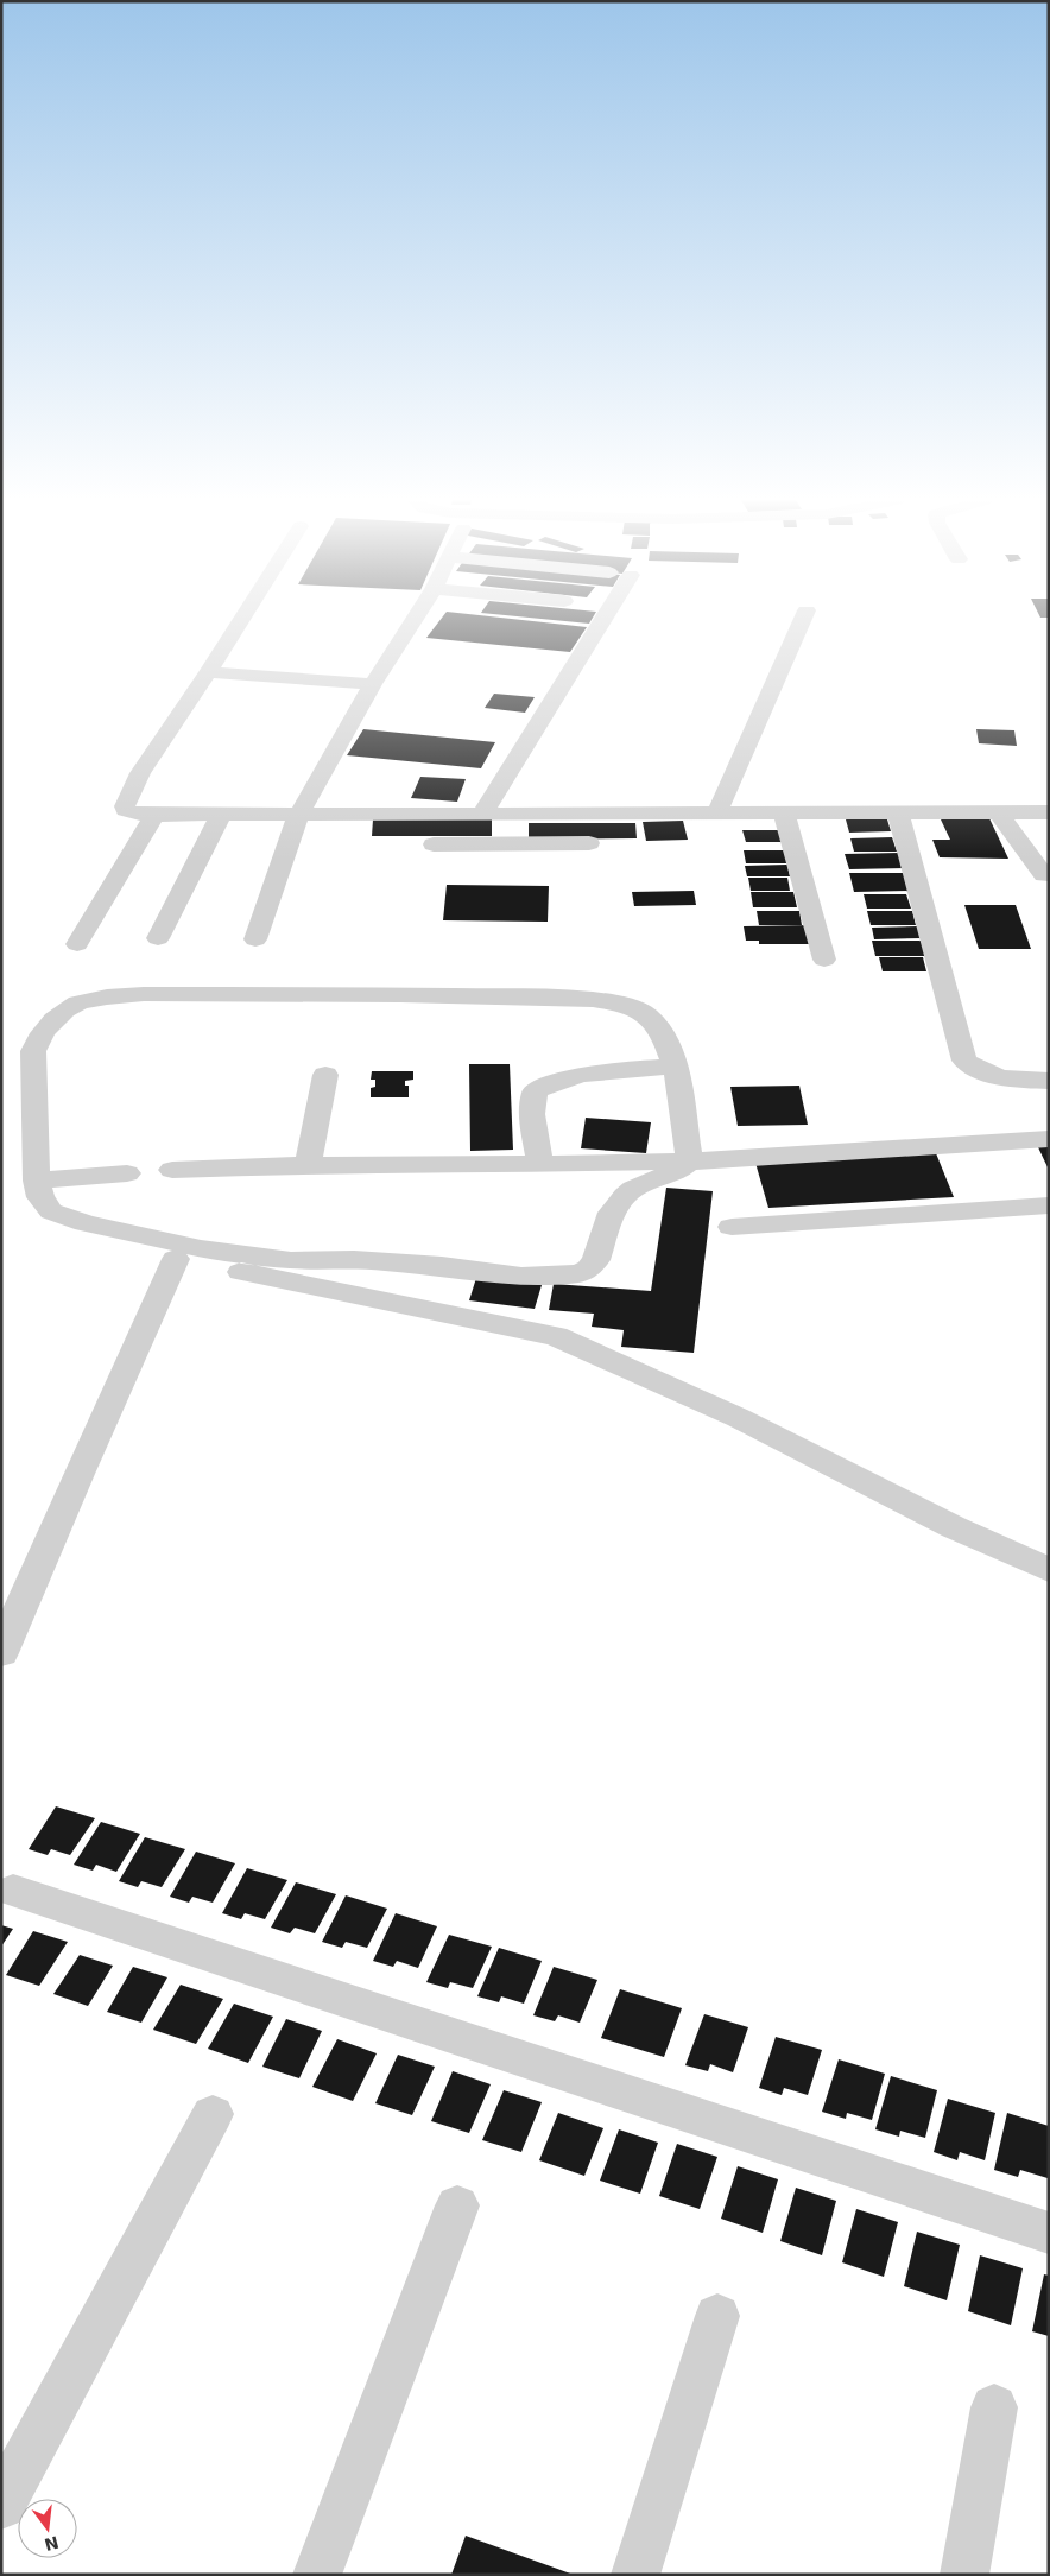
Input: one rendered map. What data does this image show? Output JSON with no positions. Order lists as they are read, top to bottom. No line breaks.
{"north":"bottom"}
